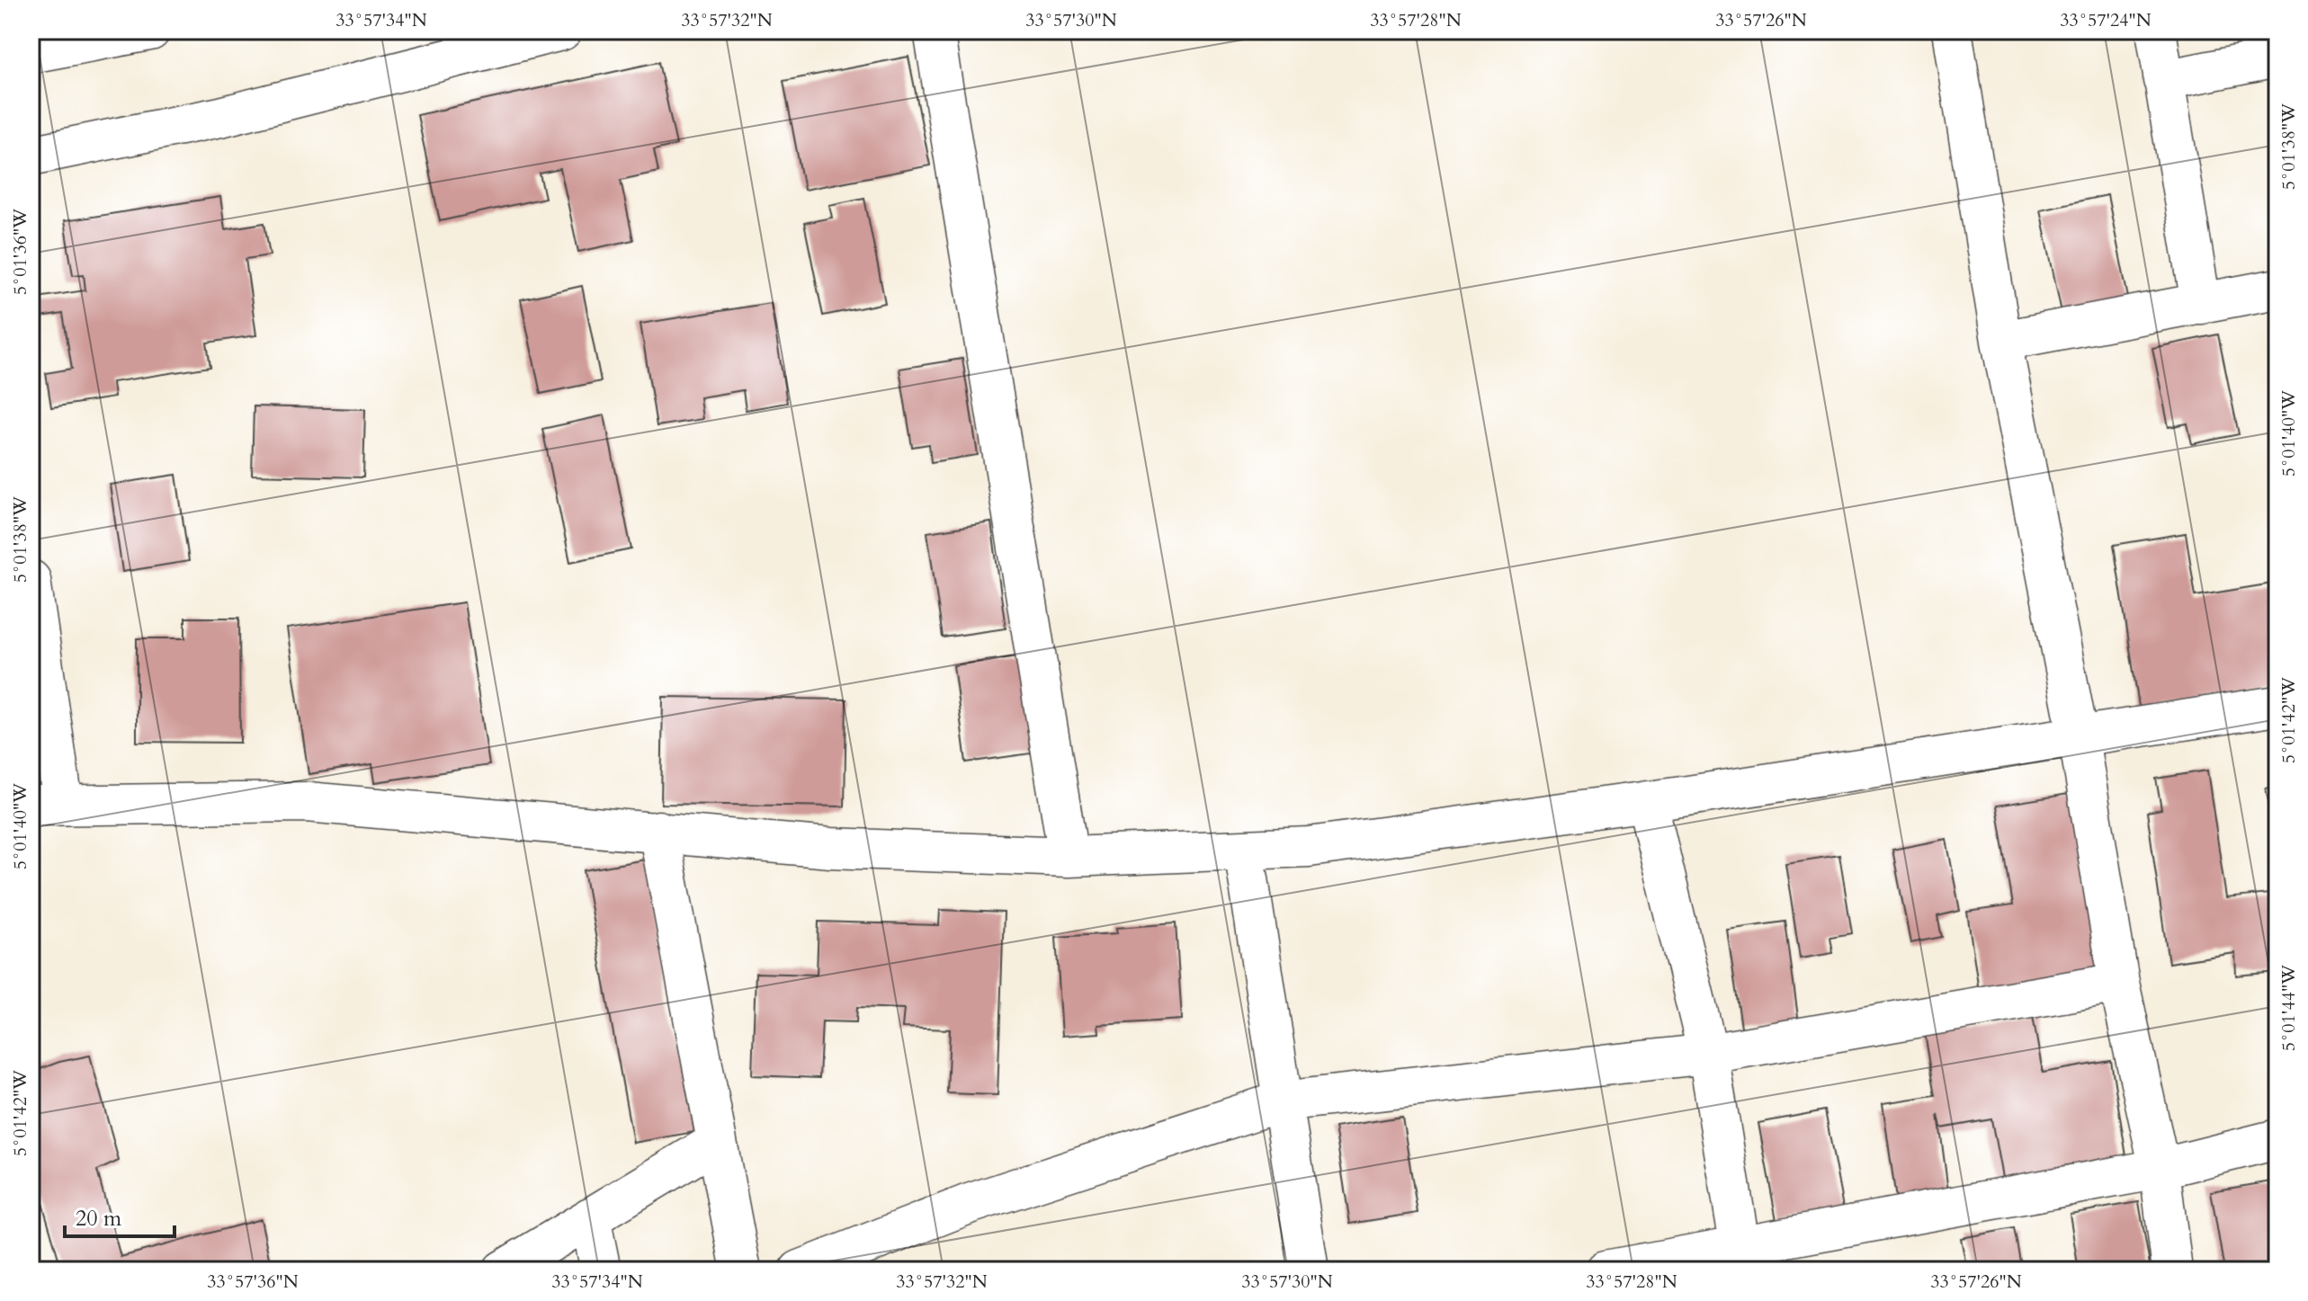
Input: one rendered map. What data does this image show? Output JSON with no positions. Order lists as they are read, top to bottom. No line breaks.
{"scale_bar":"20 m","coordinates":["33°57'34\"N","33°57'32\"N","33°57'30\"N","33°57'28\"N","33°57'26\"N","33°57'24\"N","5°01'38\"W","5°01'36\"W","5°01'40\"W","5°01'42\"W","5°01'44\"W","33°57'36\"N"]}
